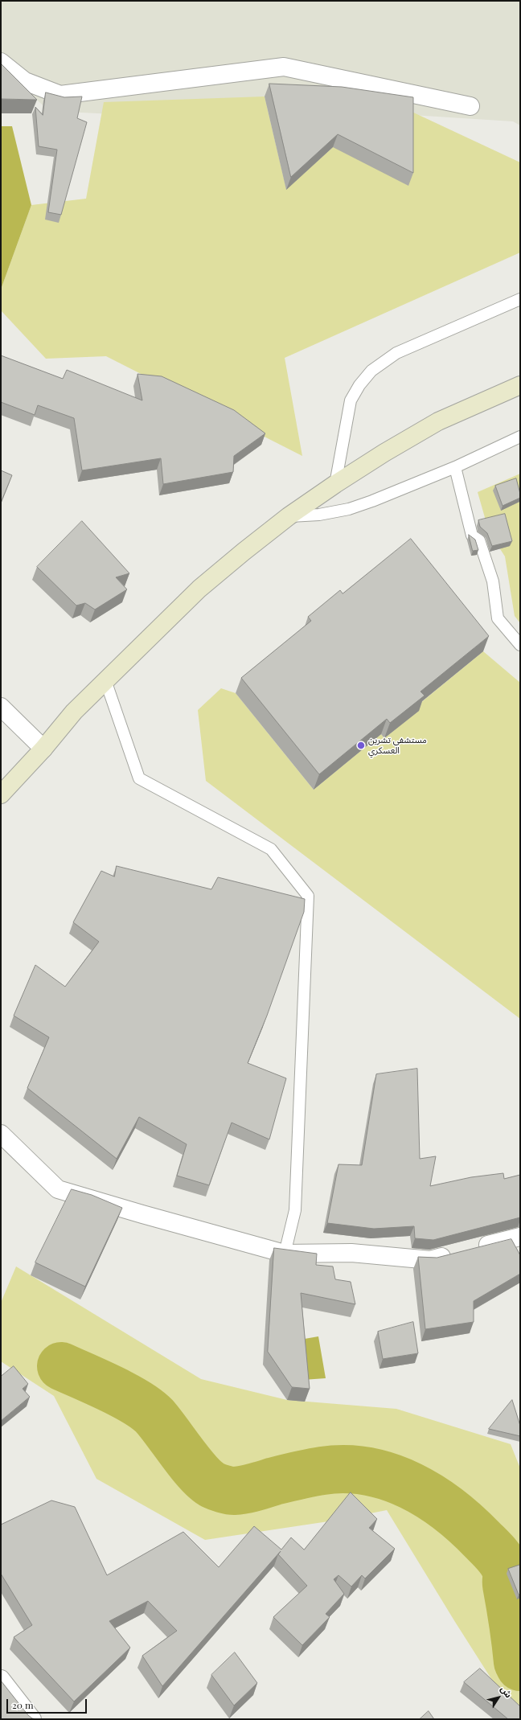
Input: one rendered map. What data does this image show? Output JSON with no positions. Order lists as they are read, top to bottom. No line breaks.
{"places":["مستشفى تشرين العسكري"],"scale_bar":"20 m","north":"top right"}
